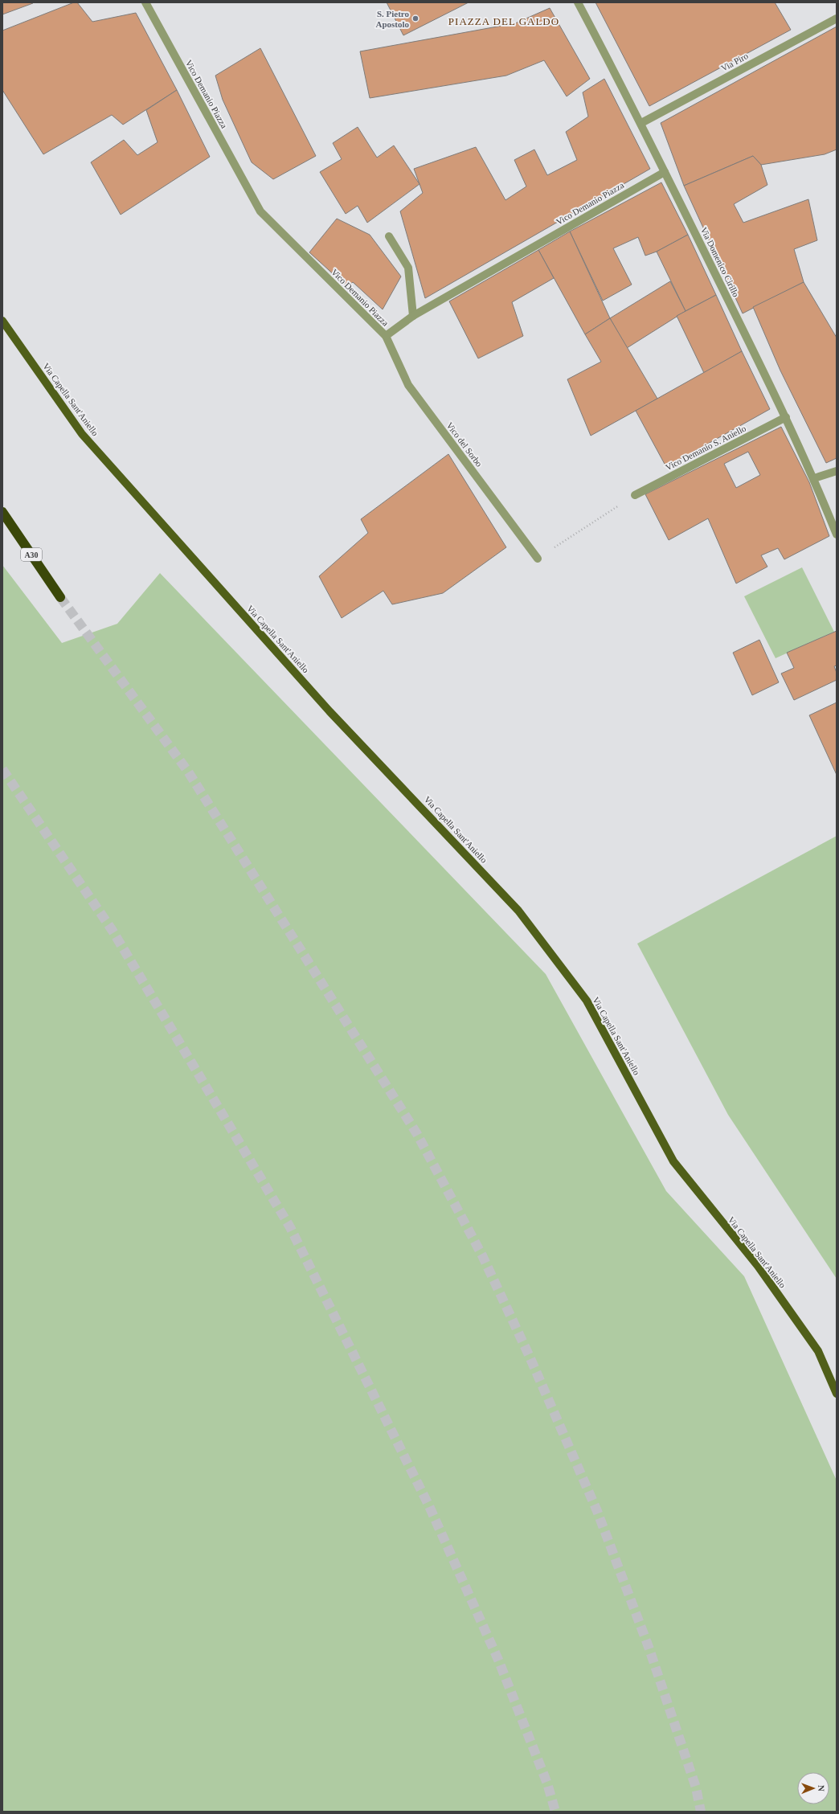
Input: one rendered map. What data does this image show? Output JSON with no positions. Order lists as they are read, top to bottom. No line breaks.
{"streets":{"highway":["A30"],"main road":["Via Capella Sant'Aniello"],"street":["Via Piro","Vico Demanio Piazza","Via Domenico Cirillo","Vico del Sorbo","Vico Demanio S. Aniello"]},"crossings":[["Via Piro","Via Domenico Cirillo"],["Vico Demanio Piazza","Via Domenico Cirillo"],["Vico Demanio Piazza","Vico del Sorbo"],["Via Domenico Cirillo","Vico Demanio S. Aniello"]],"districts":["PIAZZA DEL GALDO"],"places":["S. Pietro Apostolo"],"north":"right"}
